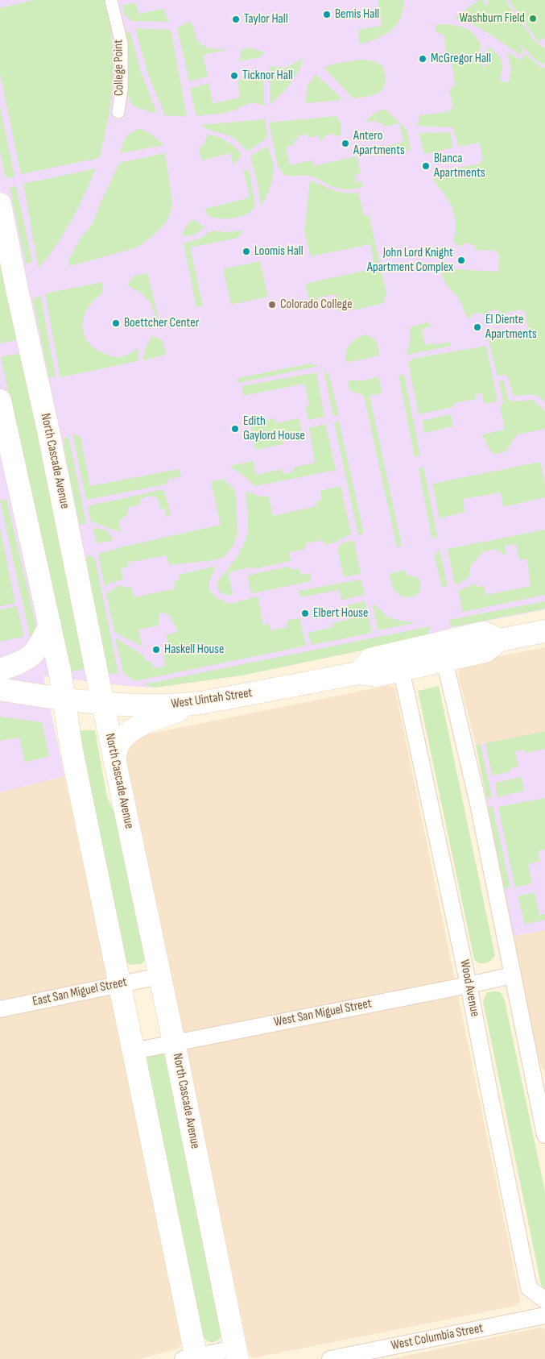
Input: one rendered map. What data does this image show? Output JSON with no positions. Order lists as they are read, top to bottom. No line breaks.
{"streets":{"main road":["North Cascade Avenue","West Uintah Street"],"street":["College Point","Wood Avenue","East San Miguel Street","West San Miguel Street","West Columbia Street"]},"crossings":[["North Cascade Avenue","West Uintah Street"],["North Cascade Avenue","East San Miguel Street"],["North Cascade Avenue","West San Miguel Street"],["West Uintah Street","Wood Avenue"],["Wood Avenue","West San Miguel Street"]],"places":["Bemis Hall","Washburn Field","Taylor Hall","McGregor Hall","Ticknor Hall","Antero Apartments","Blanca Apartments","Loomis Hall","John Lord Knight Apartment Complex","Colorado College","Boettcher Center","El Diente Apartments","Edith Gaylord House","Elbert House","Haskell House"]}
